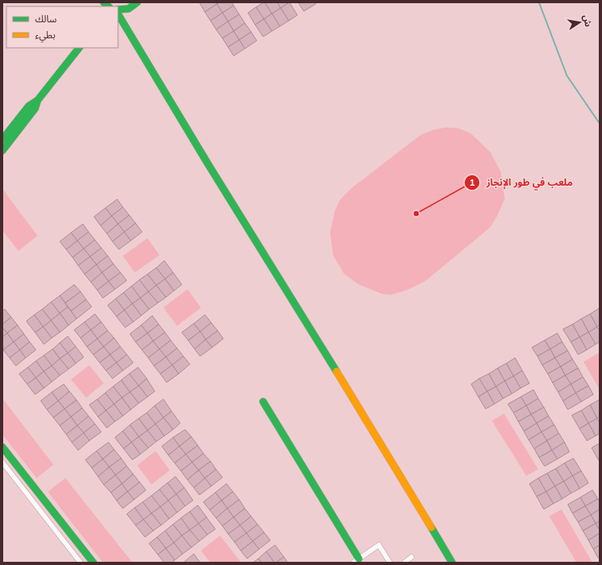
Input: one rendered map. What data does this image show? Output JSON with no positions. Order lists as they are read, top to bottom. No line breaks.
{"places":["ملعب في طور الإنجاز"],"legend":["سالك","بطيء"],"north":"right"}
